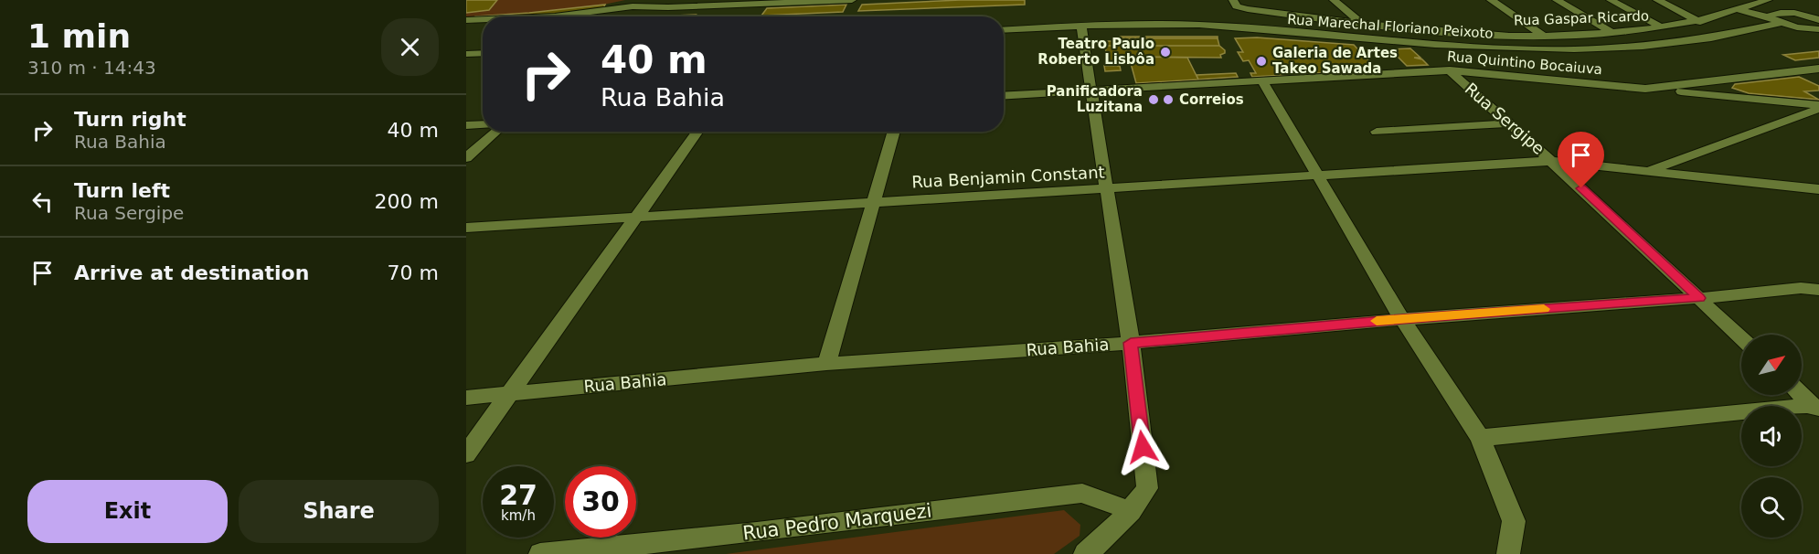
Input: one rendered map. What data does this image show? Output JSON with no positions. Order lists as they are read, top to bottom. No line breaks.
{"streets":{"street":["Rua Gaspar Ricardo","Rua Marechal Floriano Peixoto","Rua Quintino Bocaiuva","Rua Sergipe","Rua Benjamin Constant","Rua Bahia","Rua Pedro Marquezi"]},"crossings":[["Rua Quintino Bocaiuva","Rua Sergipe"],["Rua Sergipe","Rua Benjamin Constant"],["Rua Sergipe","Rua Bahia"]],"places":["Teatro Paulo Roberto Lisbôa","Galeria de Artes Takeo Sawada","Panificadora Luzitana","Correios"],"north":"top right","page":{"heading":["1 min","310 m · 14:43"],"turn":["40 m","Rua Bahia"],"list":[{"name":"Turn right","note":"Rua Bahia","value":"40 m"},{"name":"Turn left","note":"Rua Sergipe","value":"200 m"},{"name":"Arrive at destination","value":"70 m"}],"speed":"27 km/h","limit":"30","buttons":["Exit","Share"]}}
